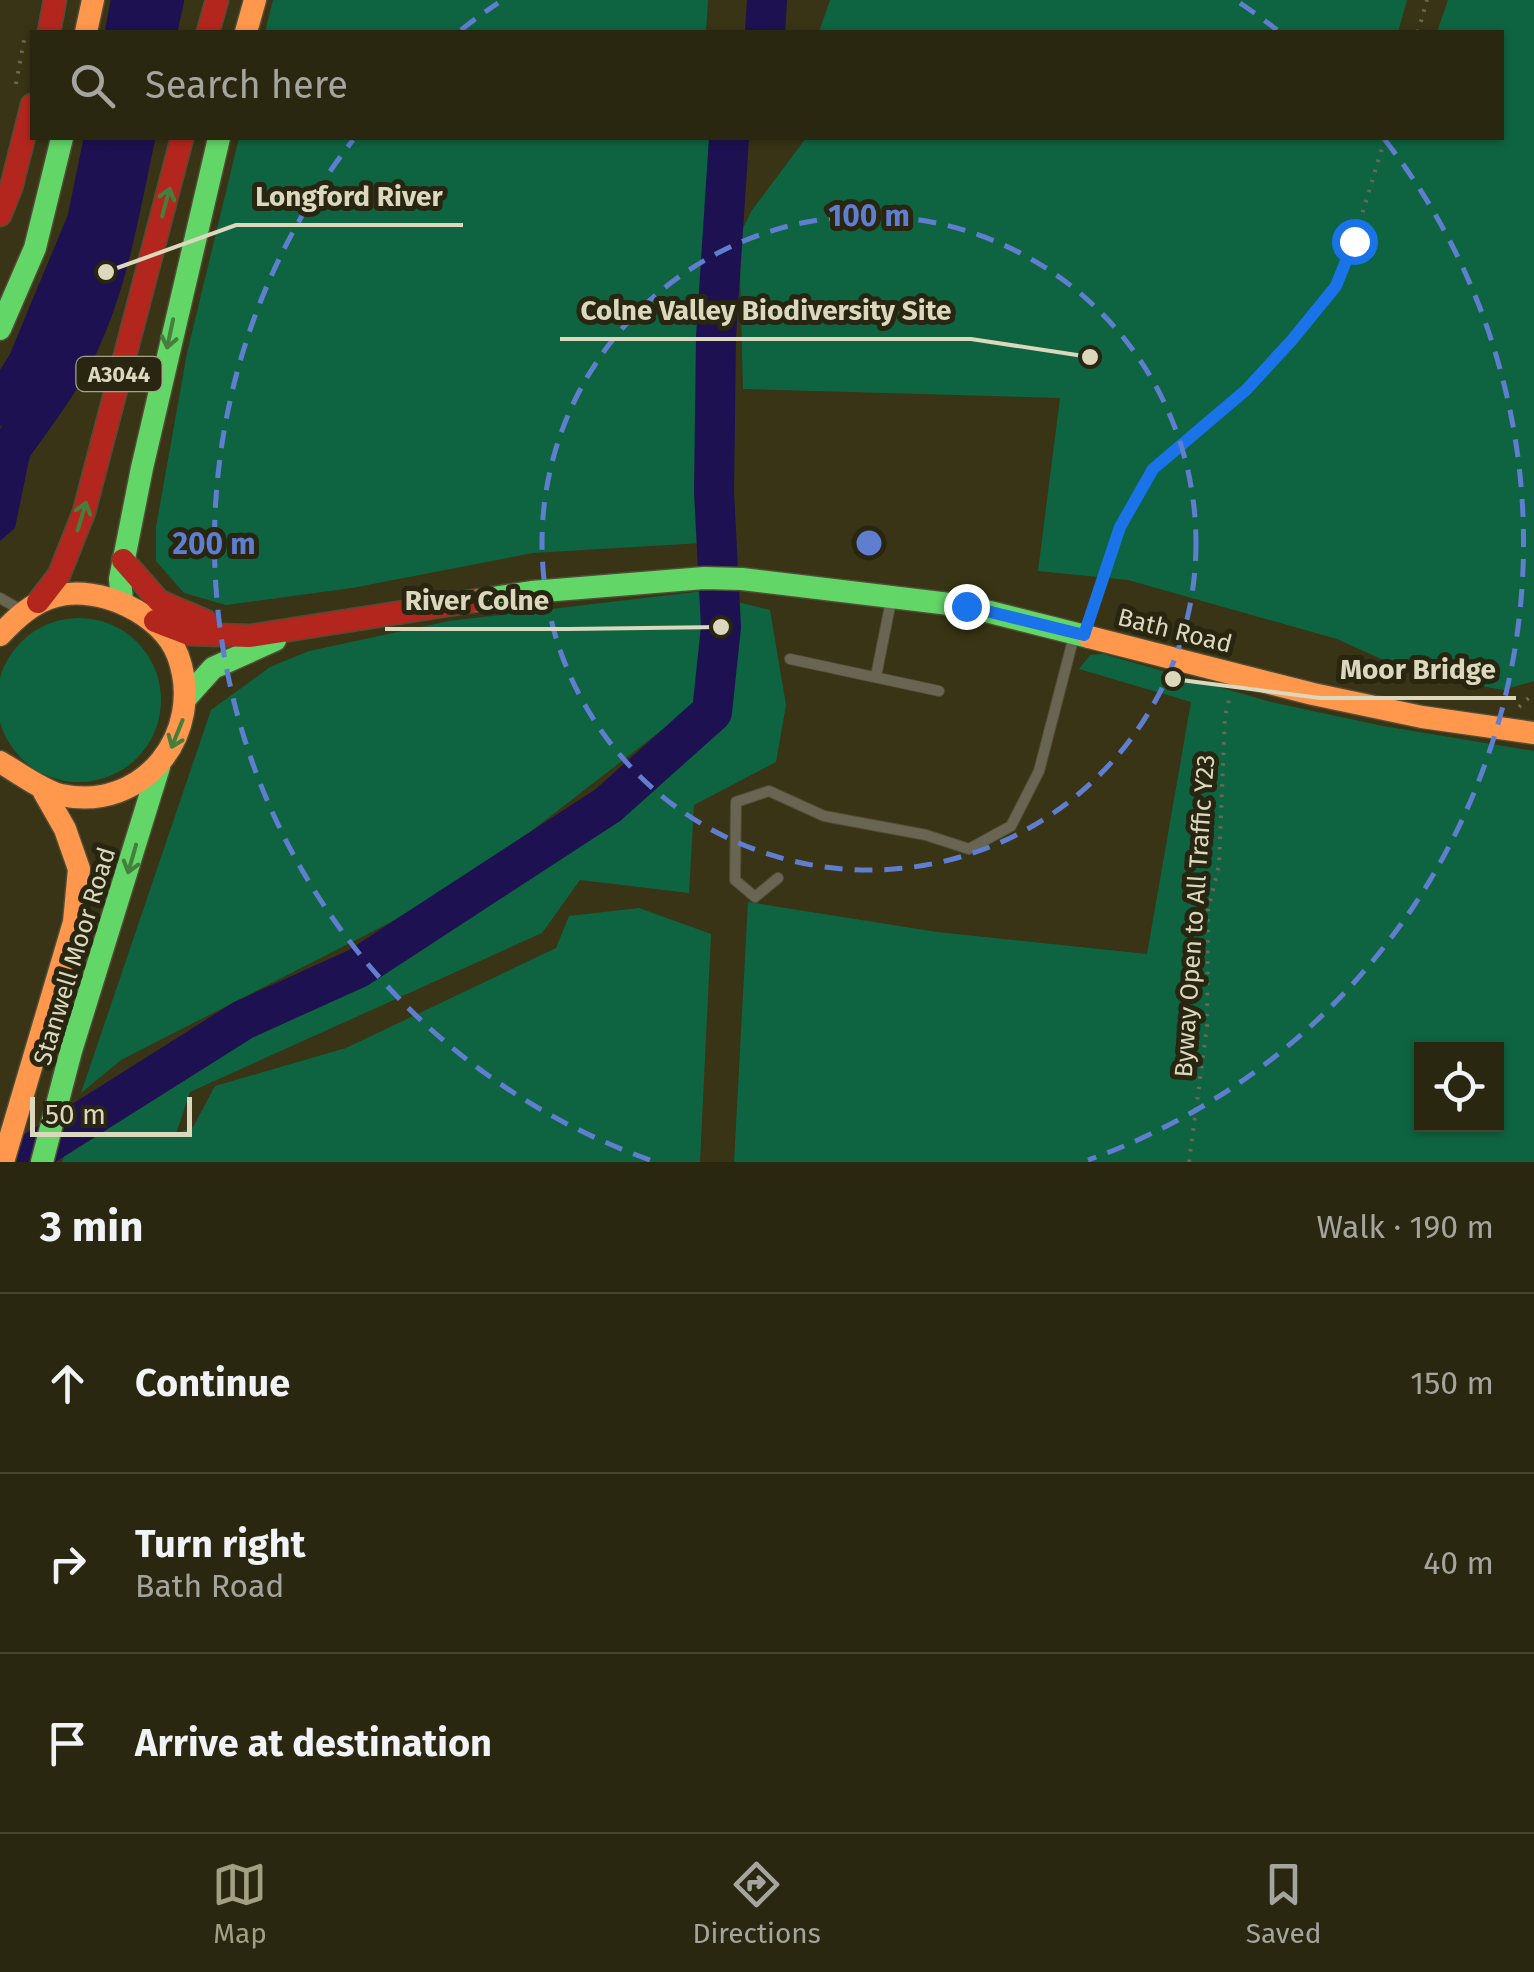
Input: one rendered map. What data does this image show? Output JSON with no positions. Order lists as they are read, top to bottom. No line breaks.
{"streets":{"main road":["A3044","Bath Road","Stanwell Moor Road"],"path":["Byway Open to All Traffic Y23"]},"crossings":[["Bath Road","Byway Open to All Traffic Y23"]],"places":["Longford River","Colne Valley Biodiversity Site","River Colne","Moor Bridge"],"scale_bar":"50 m","page":{"search":"Search here","scale":"50 m","heading":["3 min","Walk · 190 m"],"list":[["Continue","150 m"],["Turn right","Bath Road","40 m"],"Arrive at destination"],"nav":["Map","Directions","Saved"]},"rings":["100 m","200 m"]}
